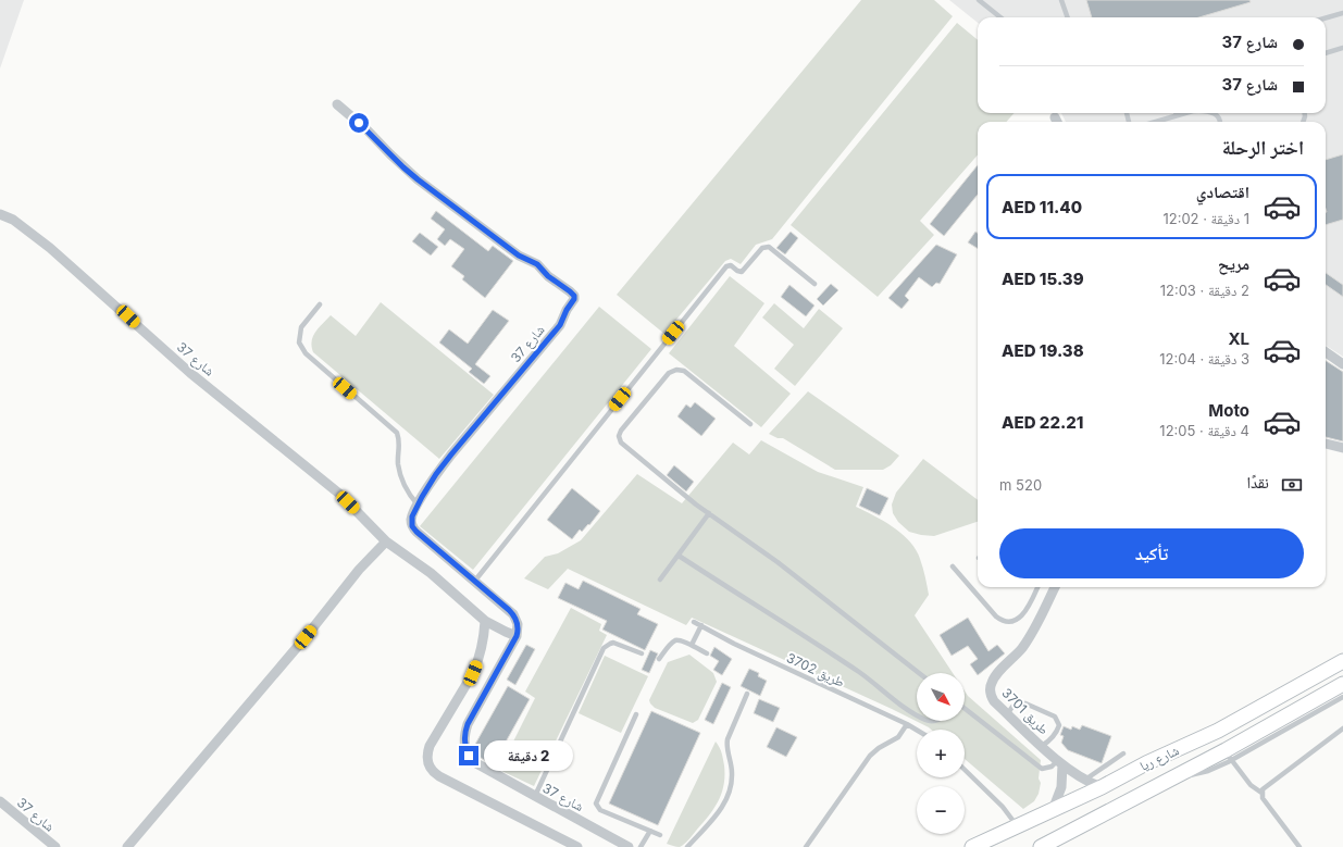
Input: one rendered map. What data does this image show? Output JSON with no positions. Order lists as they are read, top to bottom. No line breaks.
{"streets":{"main road":["شارع ريا"],"street":["شارع 37","طريق 3701"],"lane":["طريق 3702"]},"crossings":[["طريق 3701","شارع ريا"]],"north":"bottom right","page":{"banner":["شارع 37","شارع 37"],"heading":"اختر الرحلة","list":[{"name":"اقتصادي","note":"1 دقيقة · 12:02","value":"AED 11.40"},{"name":"مريح","note":"2 دقيقة · 12:03","value":"AED 15.39"},{"name":"XL","note":"3 دقيقة · 12:04","value":"AED 19.38"},{"name":"Moto","note":"4 دقيقة · 12:05","value":"AED 22.21"}],"pay":["نقدًا","520 m"],"buttons":"تأكيد","map_buttons":["+","−"],"bubble":"2 دقيقة"}}
